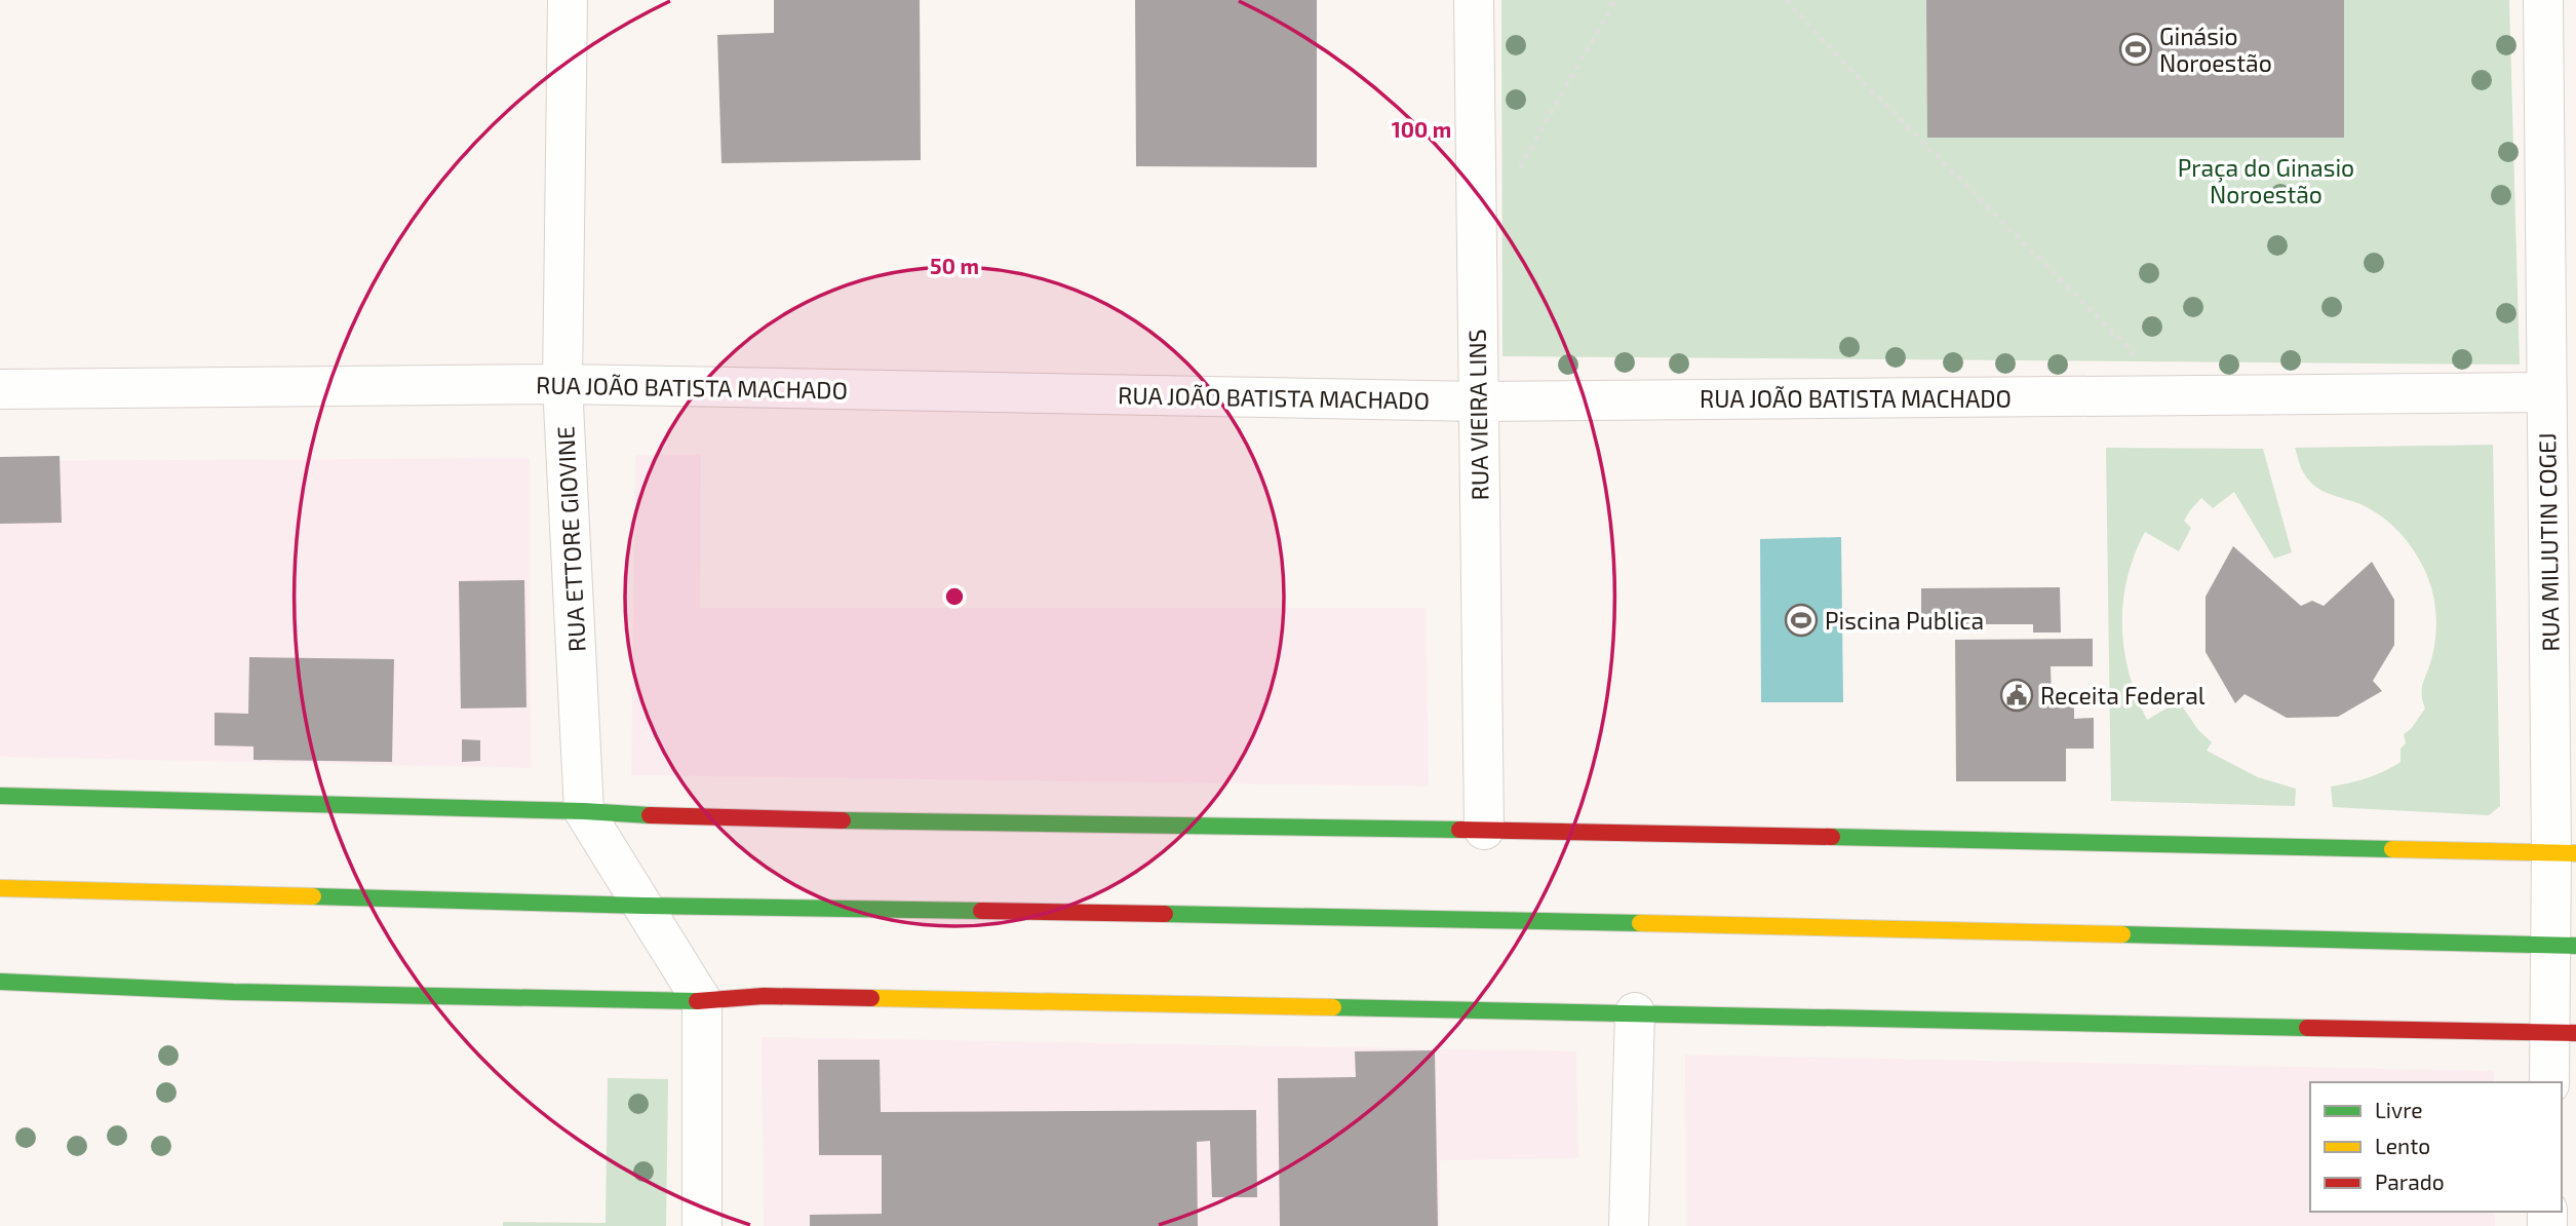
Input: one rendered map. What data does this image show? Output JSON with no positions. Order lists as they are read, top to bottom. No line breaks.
{"streets":{"street":["RUA JOÃO BATISTA MACHADO","RUA VIEIRA LINS","RUA ETTORE GIOVINE","RUA MILJUTIN COGEJ"]},"crossings":[["RUA JOÃO BATISTA MACHADO","RUA VIEIRA LINS"],["RUA JOÃO BATISTA MACHADO","RUA ETTORE GIOVINE"],["RUA JOÃO BATISTA MACHADO","RUA MILJUTIN COGEJ"]],"parks":["Praça do Ginasio Noroestão"],"places":{"sports":["Ginásio Noroestão","Piscina Publica"],"public building":["Receita Federal"]},"legend":["Livre","Lento","Parado"],"rings":["100 m","50 m"]}
